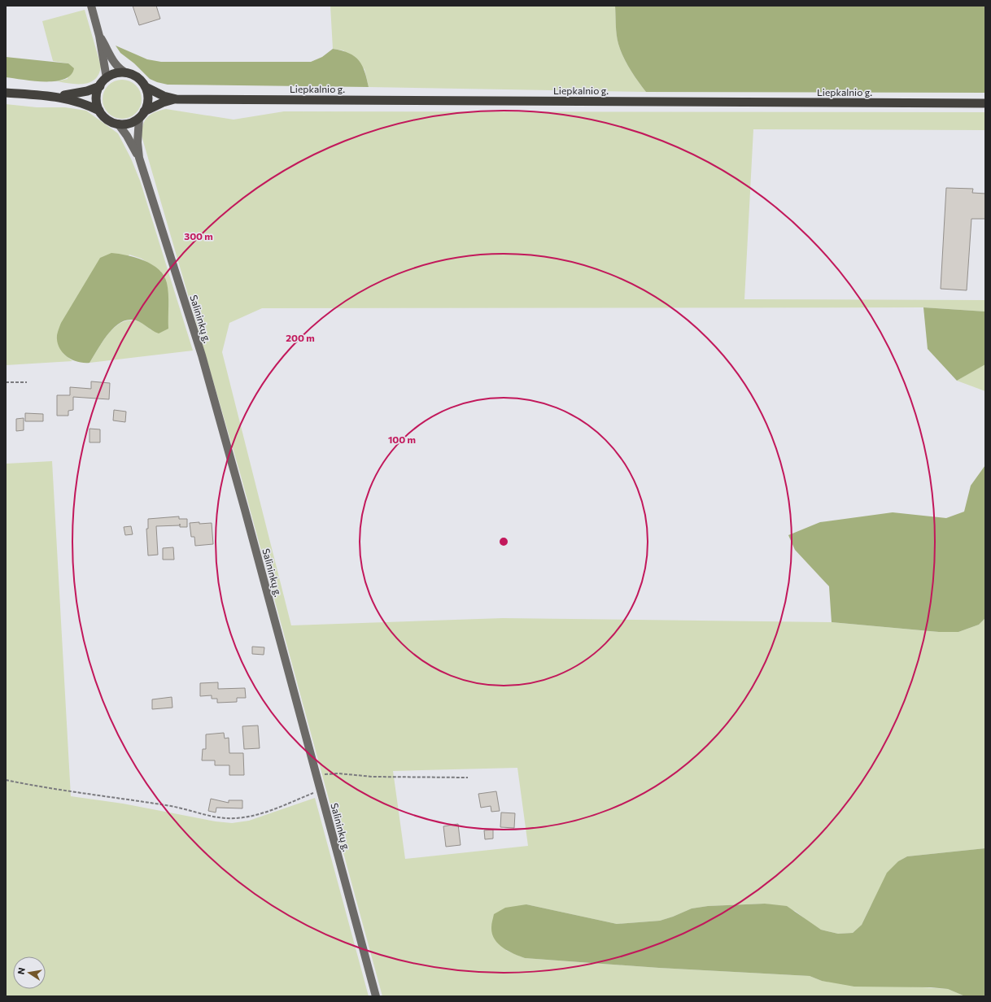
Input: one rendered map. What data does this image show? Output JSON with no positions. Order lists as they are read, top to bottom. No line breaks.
{"streets":{"highway":["Liepkalnio g."],"main road":["Salininkų g."]},"north":"left","rings":["300 m","200 m","100 m"]}
